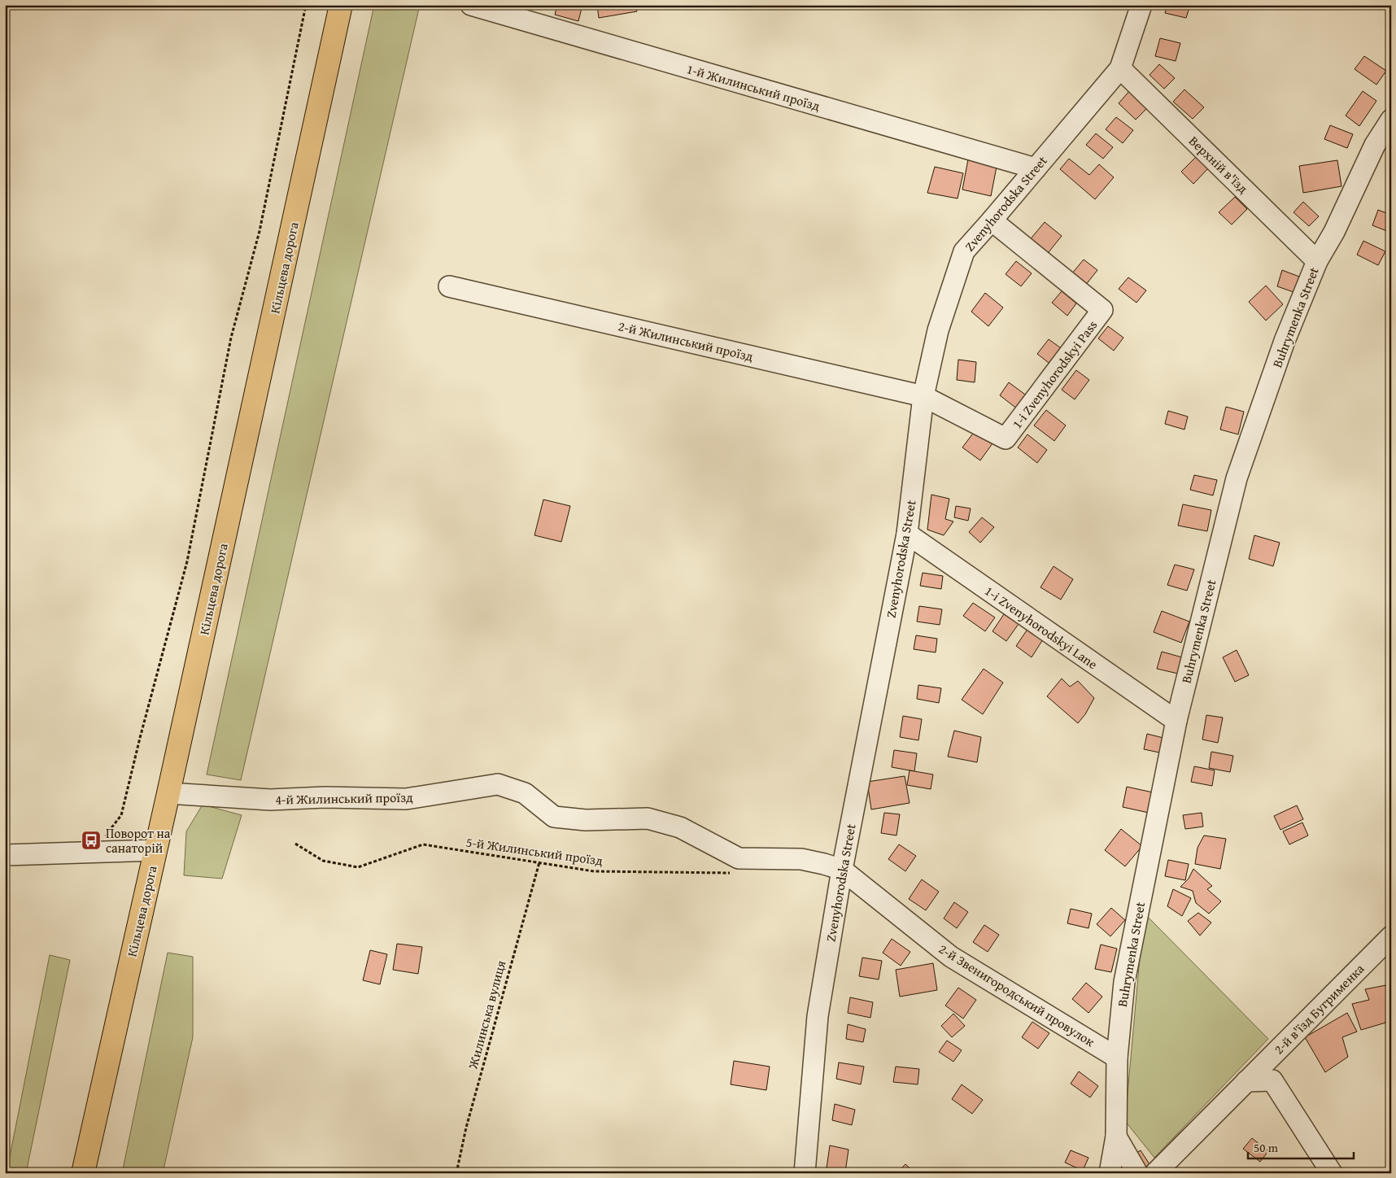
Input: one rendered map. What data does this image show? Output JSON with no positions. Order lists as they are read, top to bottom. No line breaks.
{"streets":{"highway":["Кільцева дорога"],"street":["1-й Жилинський проїзд","Верхній в'їзд","Zvenyhorodska Street","Buhrymenka Street","2-й Жилинський проїзд","1-i Zvenyhorodskyi Pass","1-i Zvenyhorodskyi Lane","4-й Жилинський проїзд","2-й Звенигородський провулок","2-й в'їзд Бугрименка"],"path":["5-й Жилинський проїзд","Жилинська вулиця"]},"crossings":[["1-й Жилинський проїзд","Zvenyhorodska Street"],["Верхній в'їзд","Zvenyhorodska Street"],["Верхній в'їзд","Buhrymenka Street"],["Zvenyhorodska Street","2-й Жилинський проїзд"],["Zvenyhorodska Street","1-i Zvenyhorodskyi Pass"],["Zvenyhorodska Street","1-i Zvenyhorodskyi Lane"],["Zvenyhorodska Street","4-й Жилинський проїзд"],["Zvenyhorodska Street","2-й Звенигородський провулок"],["Кільцева дорога","4-й Жилинський проїзд"],["Buhrymenka Street","1-i Zvenyhorodskyi Lane"],["Buhrymenka Street","2-й Звенигородський провулок"],["2-й Жилинський проїзд","1-i Zvenyhorodskyi Pass"],["4-й Жилинський проїзд","2-й Звенигородський провулок"],["5-й Жилинський проїзд","Жилинська вулиця"]],"places":{"bus stop":["Поворот на санаторій"]},"scale_bar":"50 m"}
